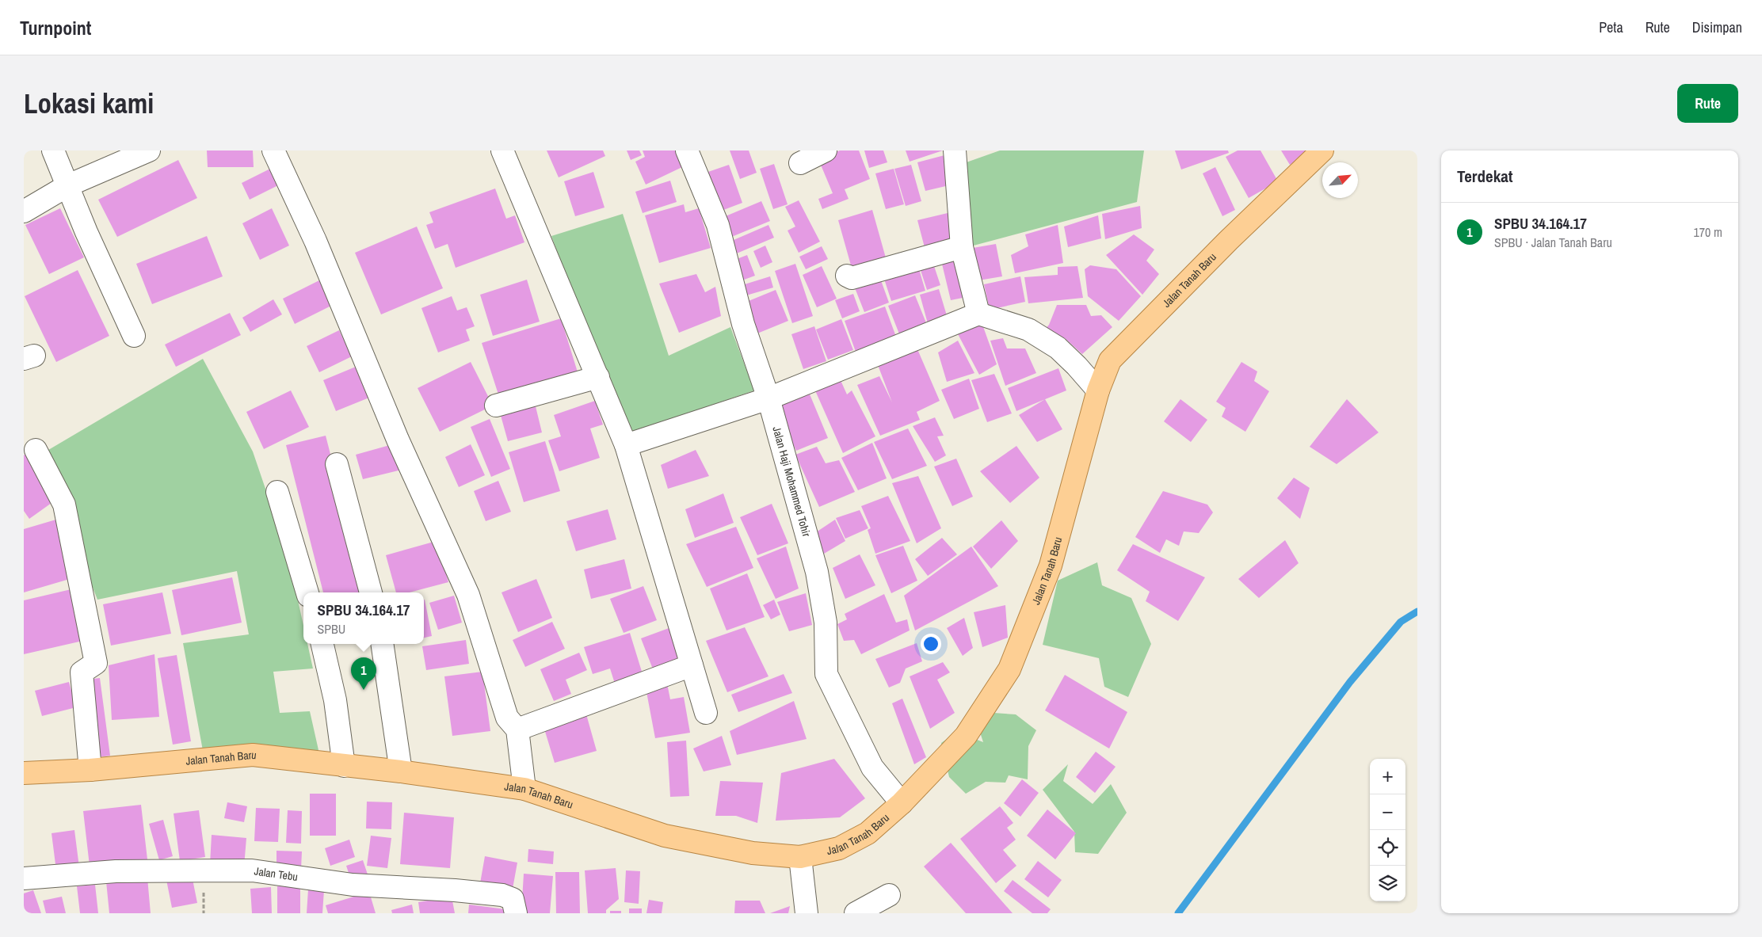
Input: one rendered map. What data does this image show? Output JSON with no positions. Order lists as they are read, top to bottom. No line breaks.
{"streets":{"main road":["Jalan Tanah Baru"],"street":["Jalan Haji Mohammed Tohir","Jalan Tebu"]},"crossings":[["Jalan Tanah Baru","Jalan Haji Mohammed Tohir"]],"north":"top right","page":{"header":"Turnpoint","nav":["Peta","Rute","Disimpan"],"buttons":"Rute","title":"Lokasi kami","heading":"Terdekat","list":[{"mark":"1","name":"SPBU 34.164.17","note":"SPBU · Jalan Tanah Baru","value":"170 m"}],"popup":["SPBU 34.164.17","SPBU"],"pins":"1","map_buttons":["+","−"]}}
